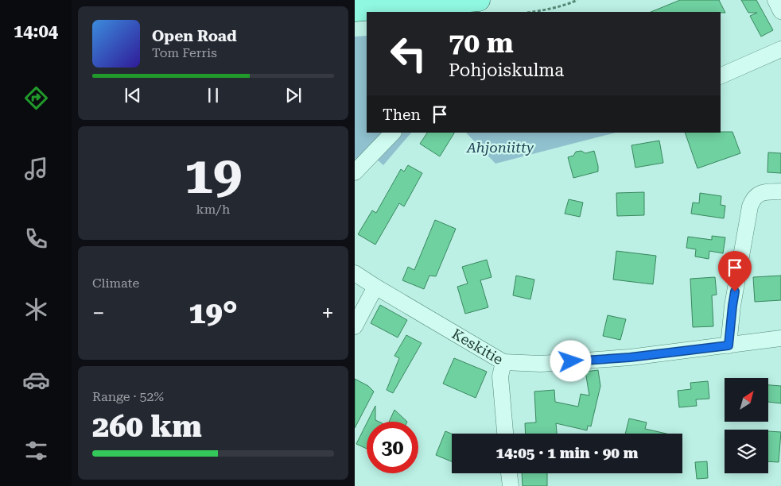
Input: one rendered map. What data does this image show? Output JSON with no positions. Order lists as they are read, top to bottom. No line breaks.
{"streets":{"street":["Keskitie"]},"parks":["Ahjoniitty"],"north":"top right","page":{"tabs":"14:04","turn":["70 m","Pohjoiskulma"],"song":["Open Road","Tom Ferris"],"then":"Then","tile":[["19","km/h"],"Climate",["Range · 52%","260 km"]],"heat":["−","19°","+"],"limit":"30","trip":"14:05 · 1 min · 90 m"}}
